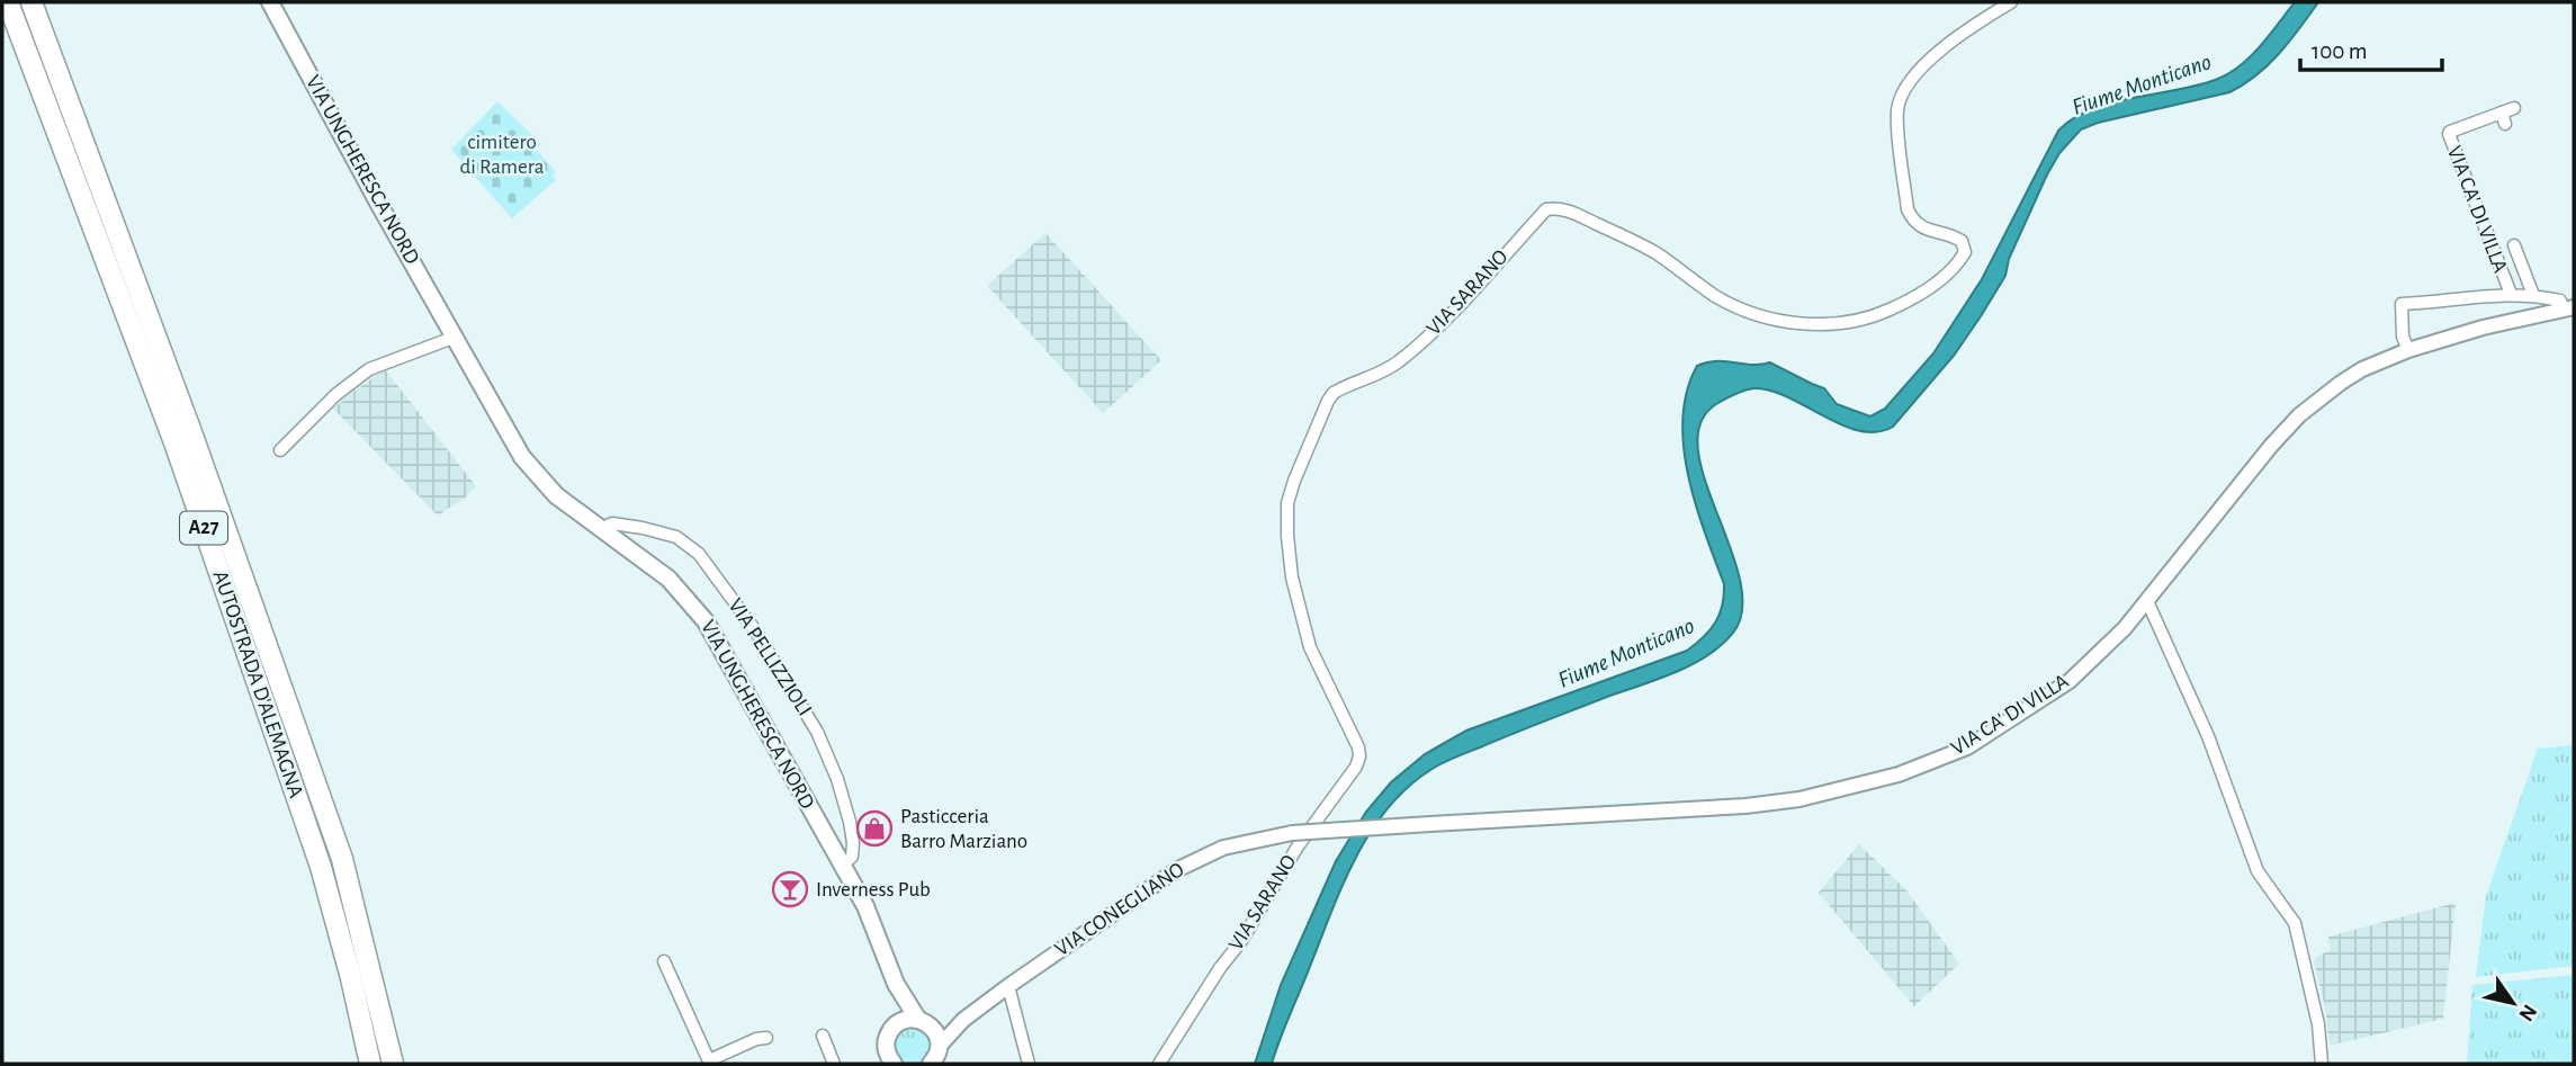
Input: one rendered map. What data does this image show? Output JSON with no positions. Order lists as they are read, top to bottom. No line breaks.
{"streets":{"highway":["A27","AUTOSTRADA D'ALEMAGNA"],"main road":["VIA UNGHERESCA NORD","VIA CONEGLIANO"],"street":["VIA CA' DI VILLA","VIA SARANO","VIA PELLIZZIOLI"]},"crossings":[["VIA UNGHERESCA NORD","VIA PELLIZZIOLI"],["VIA UNGHERESCA NORD","VIA CONEGLIANO"],["VIA CA' DI VILLA","VIA CONEGLIANO"]],"water":["Fiume Monticano"],"parks":["cimitero di Ramera"],"places":{"shop":["Pasticceria Barro Marziano"],"bar":["Inverness Pub"]},"scale_bar":"100 m","north":"bottom right"}
